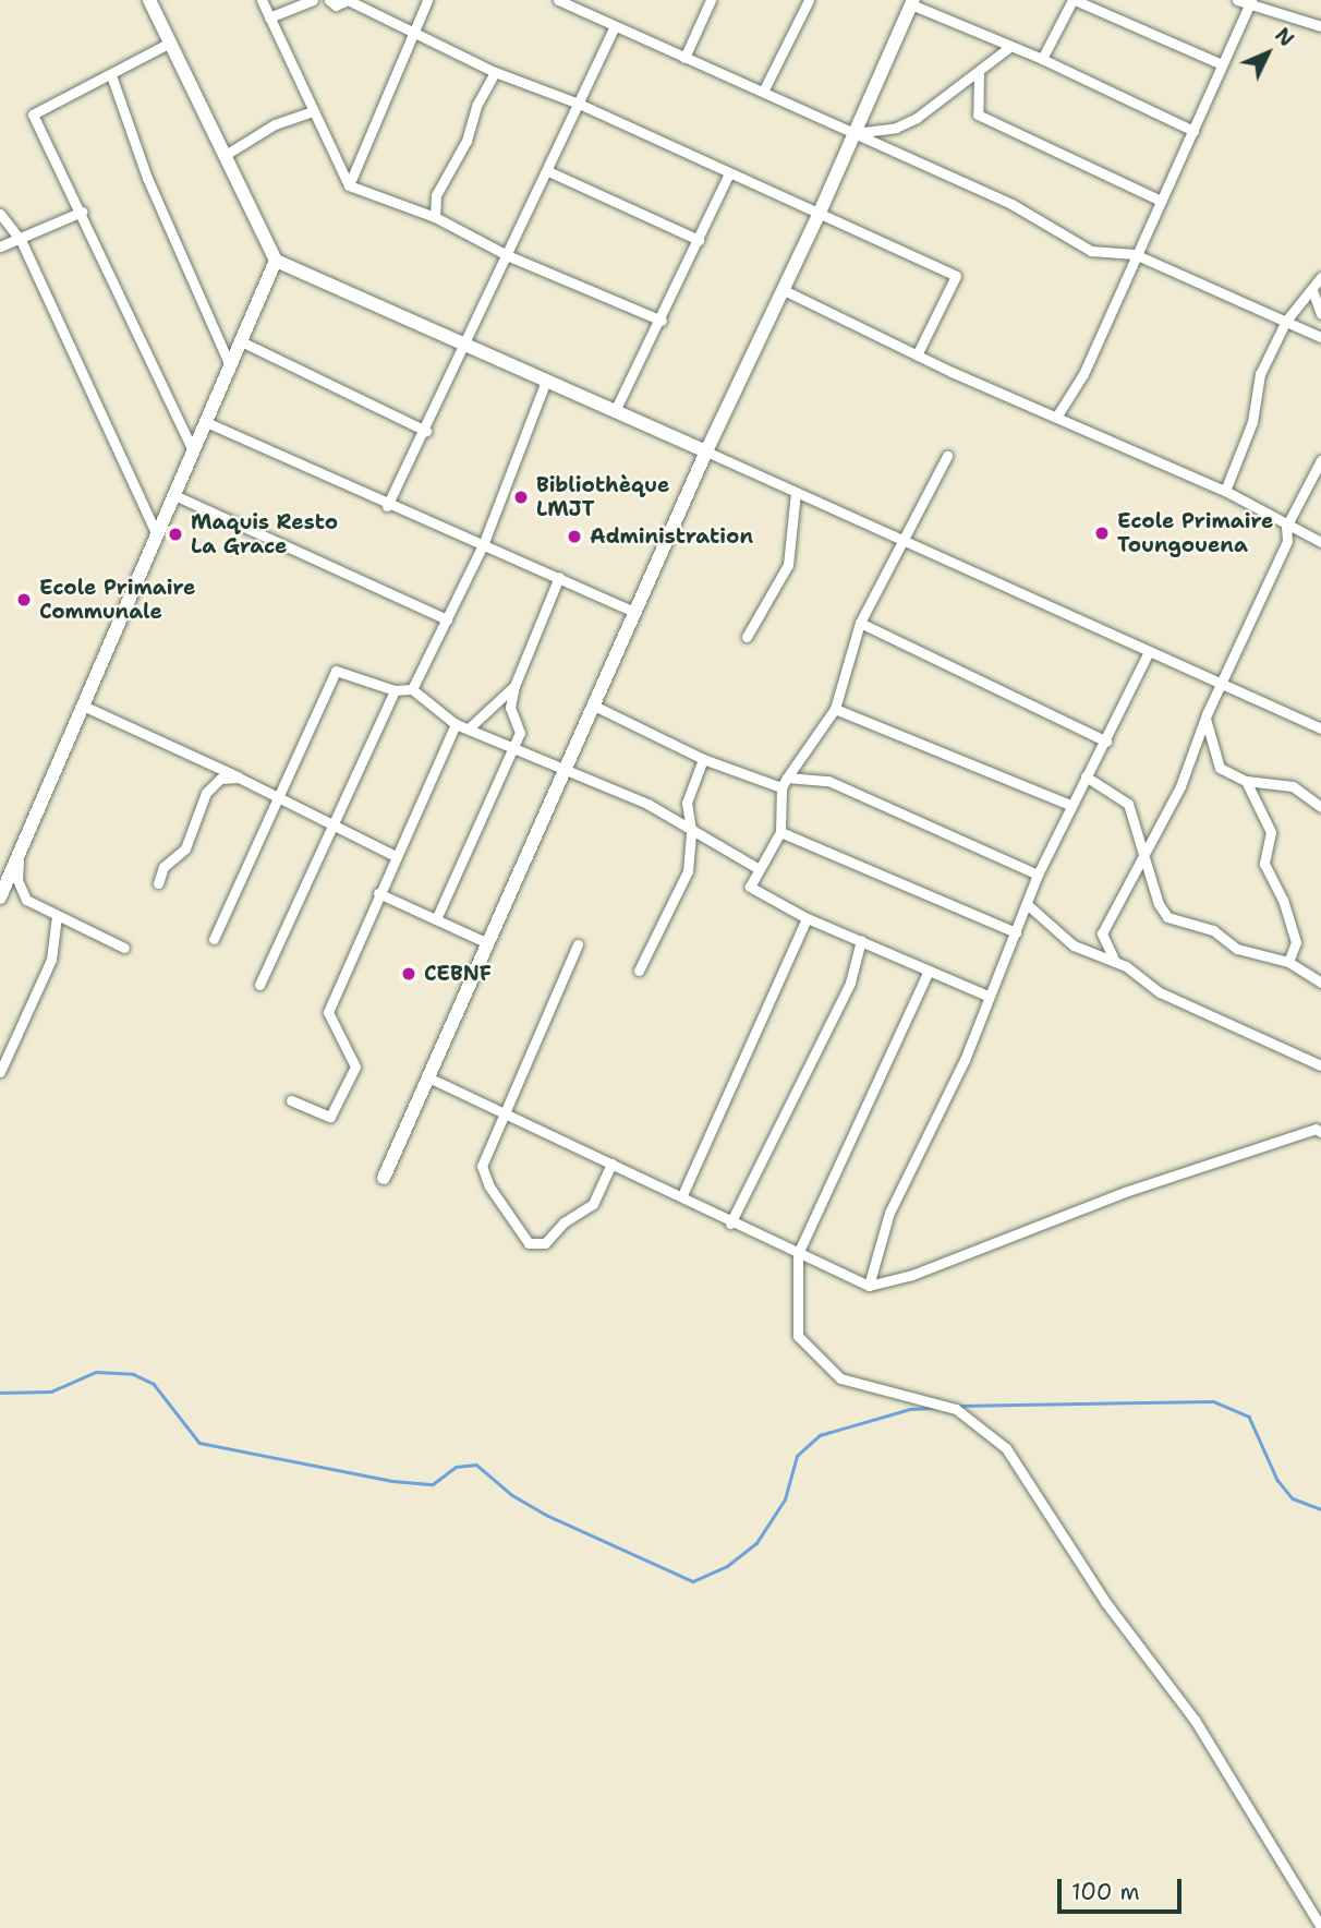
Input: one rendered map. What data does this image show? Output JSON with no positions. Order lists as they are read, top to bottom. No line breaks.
{"places":["Bibliothèque LMJT","Ecole Primaire Toungouena","Maquis Resto La Grace","Administration","Ecole Primaire Communale","CEBNF"],"scale_bar":"100 m","north":"top right"}
